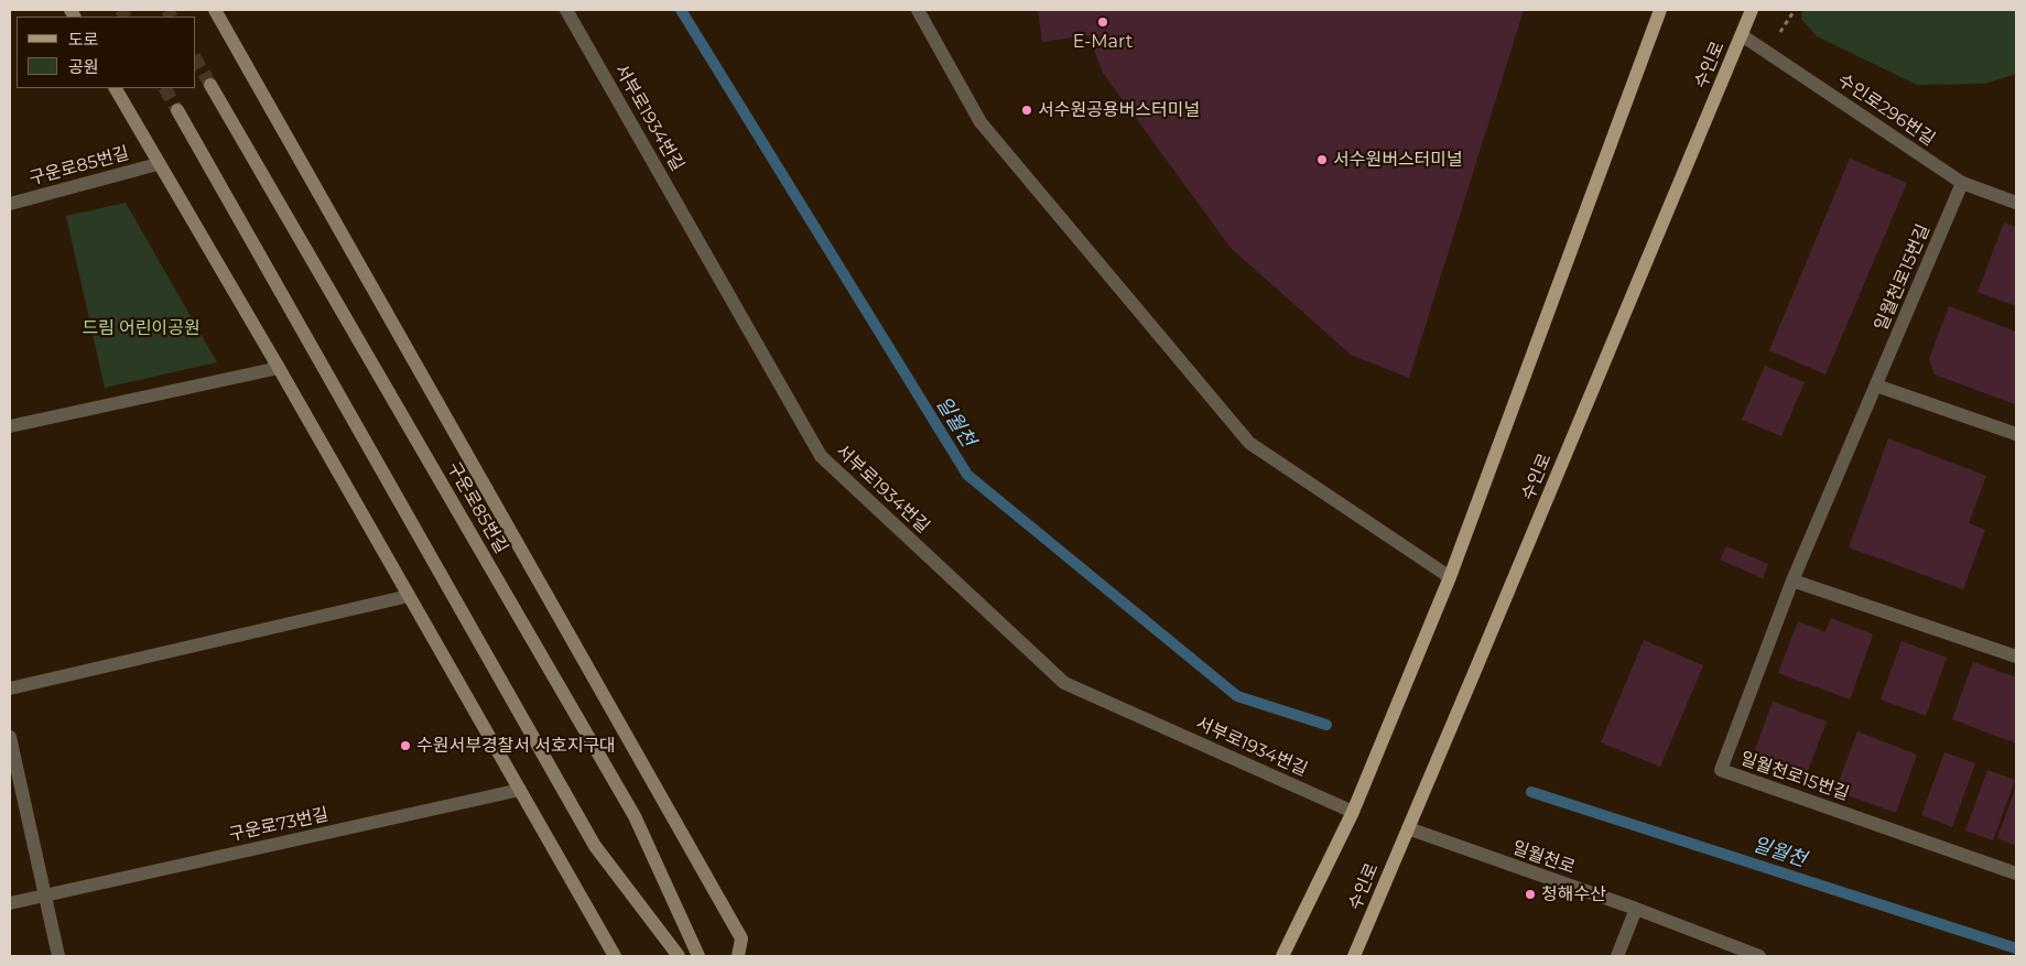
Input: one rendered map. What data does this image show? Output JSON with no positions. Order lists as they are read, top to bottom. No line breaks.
{"streets":{"main road":["수인로"],"street":["수인로296번길","서부로1934번길","구운로85번길","일월천로15번길","구운로73번길","일월천로"]},"crossings":[["수인로","수인로296번길"],["수인로","일월천로"],["수인로296번길","일월천로15번길"]],"water":["일월천"],"parks":["드림 어린이공원"],"places":["E-Mart","서수원공용버스터미널","서수원버스터미널","수원서부경찰서 서호지구대","청해수산"],"legend":["도로","공원"]}
